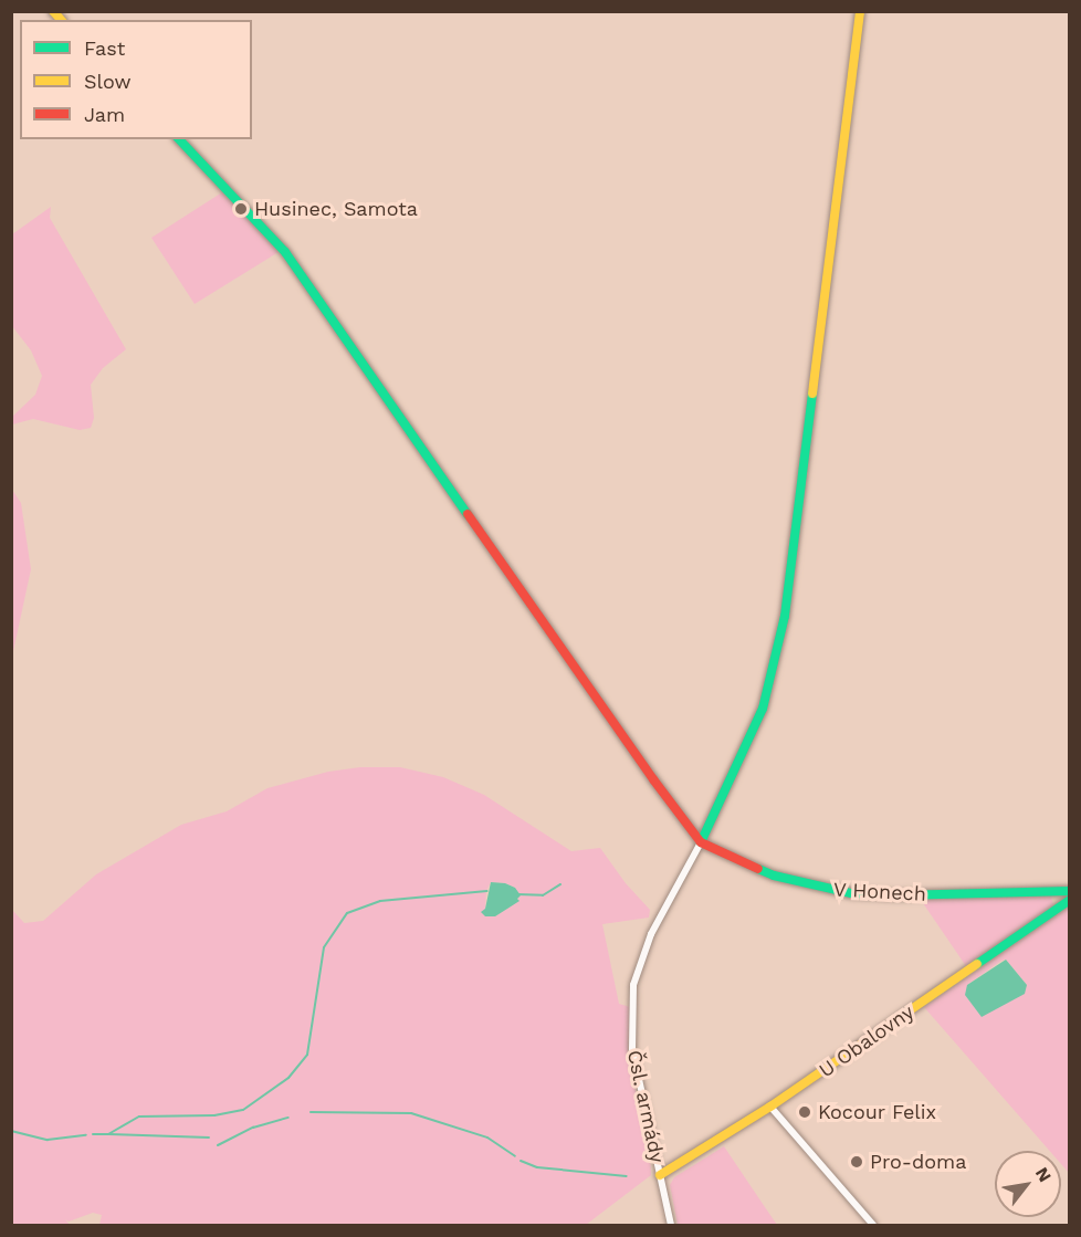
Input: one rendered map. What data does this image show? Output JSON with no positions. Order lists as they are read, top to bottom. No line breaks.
{"streets":{"street":["V Honech","U Obalovny","Čsl. armády"]},"crossings":[["V Honech","Čsl. armády"],["U Obalovny","Čsl. armády"]],"places":["Husinec, Samota","Kocour Felix","Pro-doma"],"legend":["Fast","Slow","Jam"],"north":"top right"}
